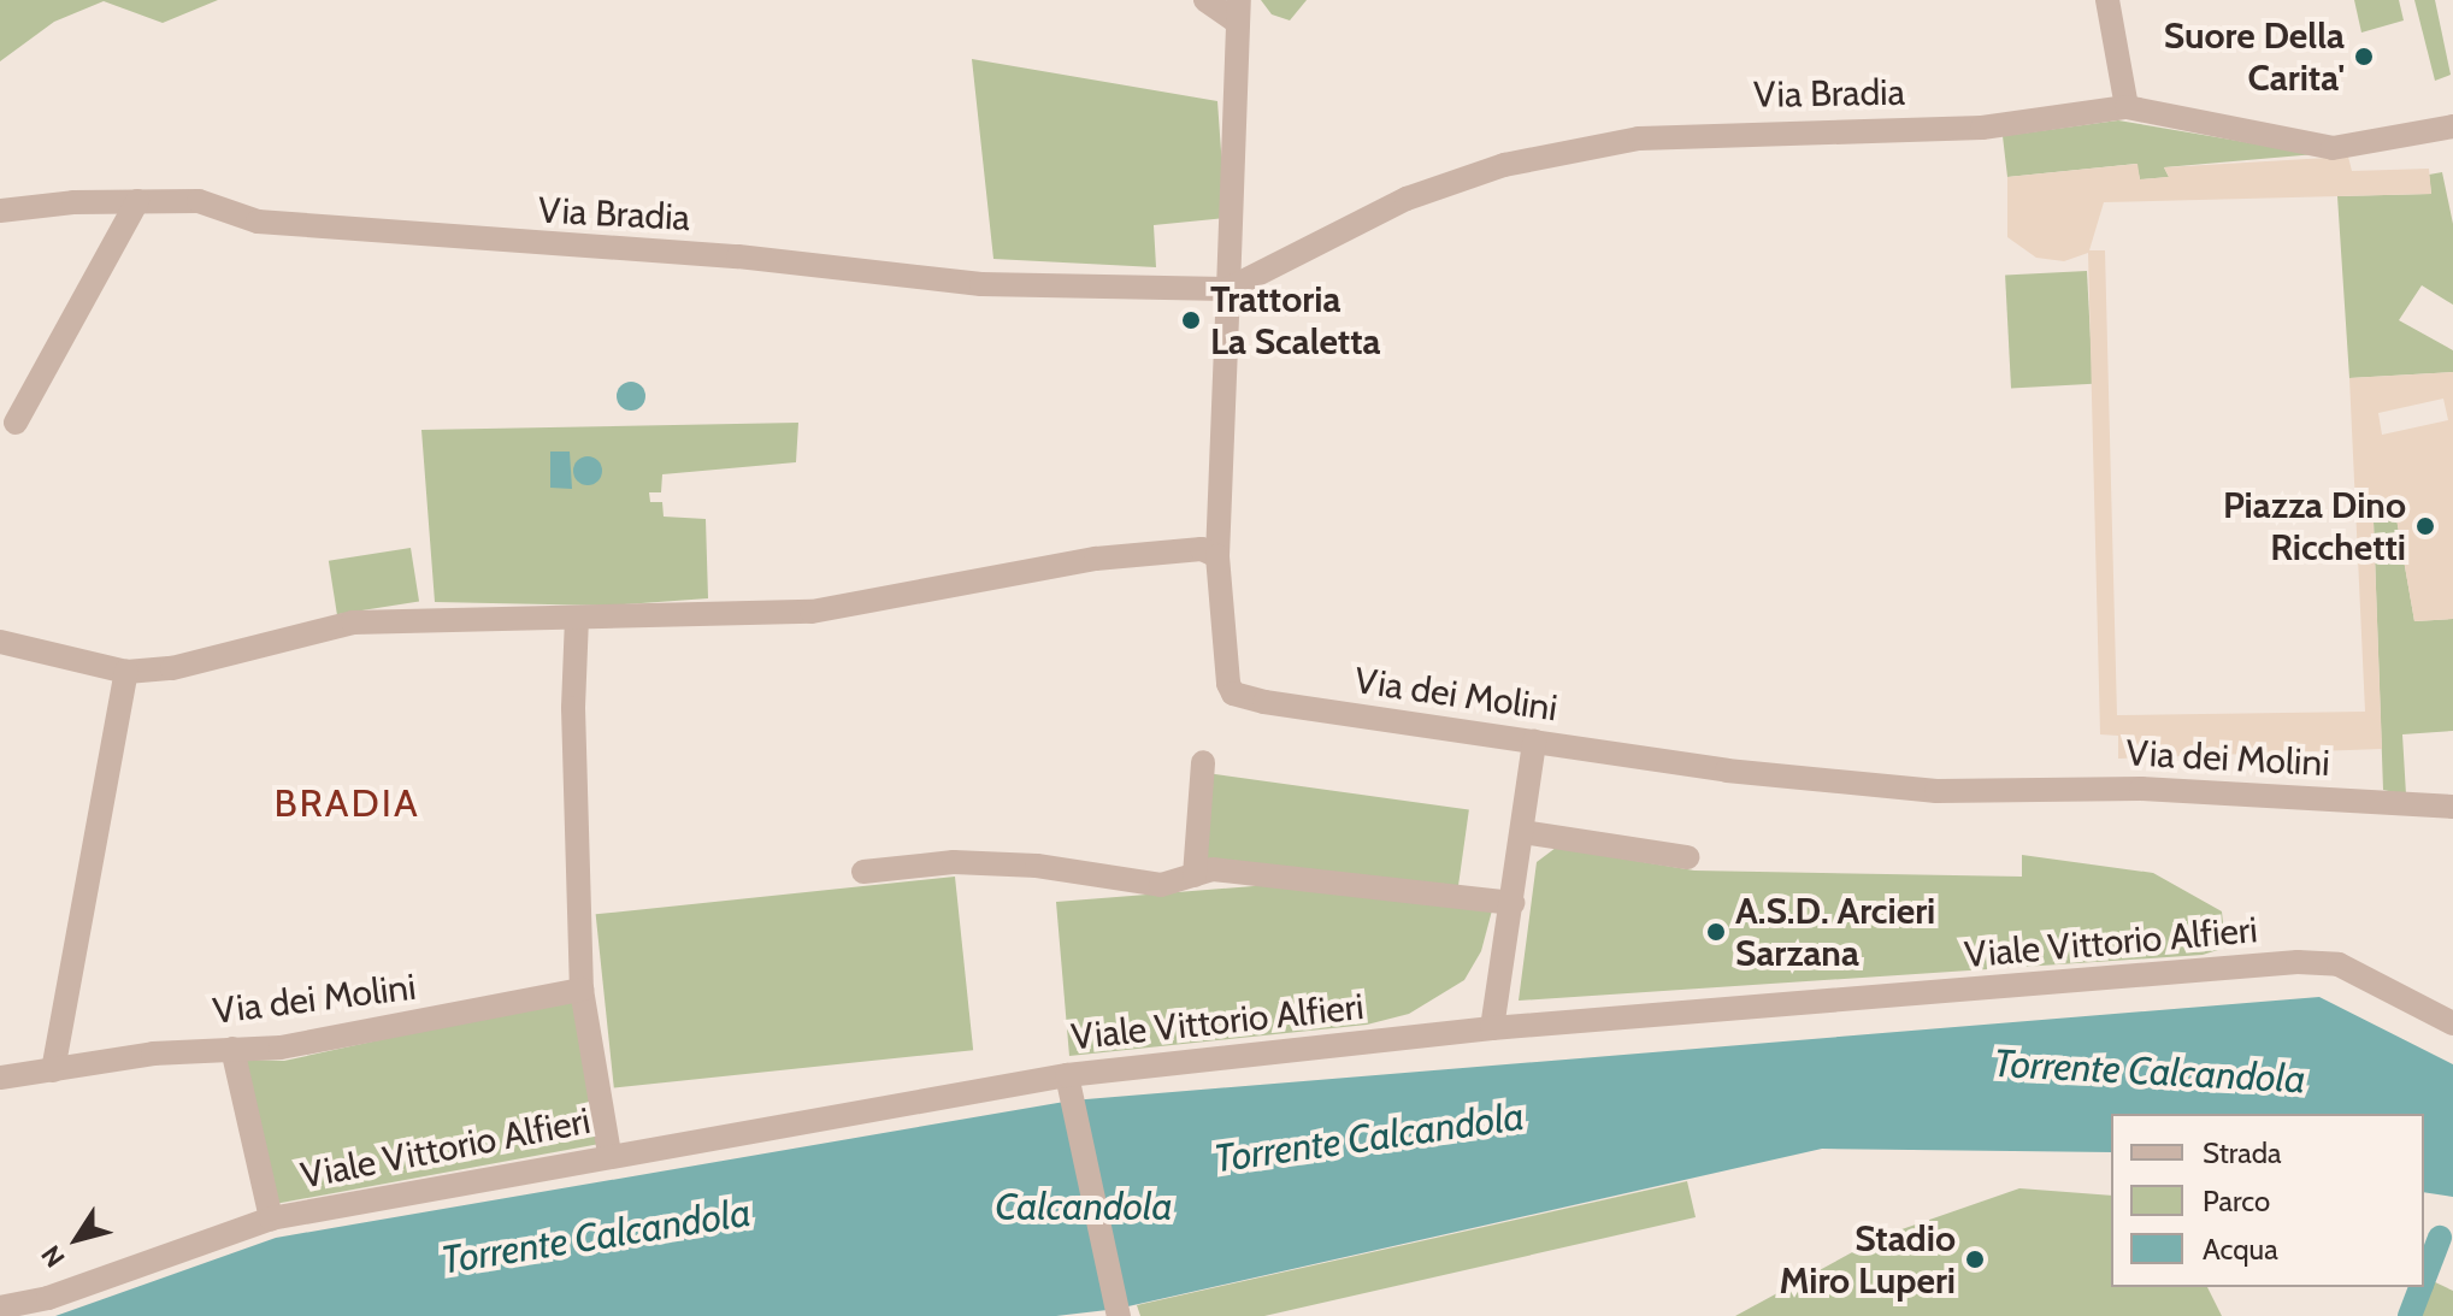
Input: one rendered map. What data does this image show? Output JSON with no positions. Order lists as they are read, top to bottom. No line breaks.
{"streets":{"street":["Via Bradia","Via dei Molini","Viale Vittorio Alfieri"]},"districts":["BRADIA"],"water":["Torrente Calcandola","Calcandola"],"places":["Suore Della Carita'","Trattoria La Scaletta","Piazza Dino Ricchetti","A.S.D. Arcieri Sarzana","Stadio Miro Luperi"],"legend":["Strada","Parco","Acqua"],"north":"bottom left"}
